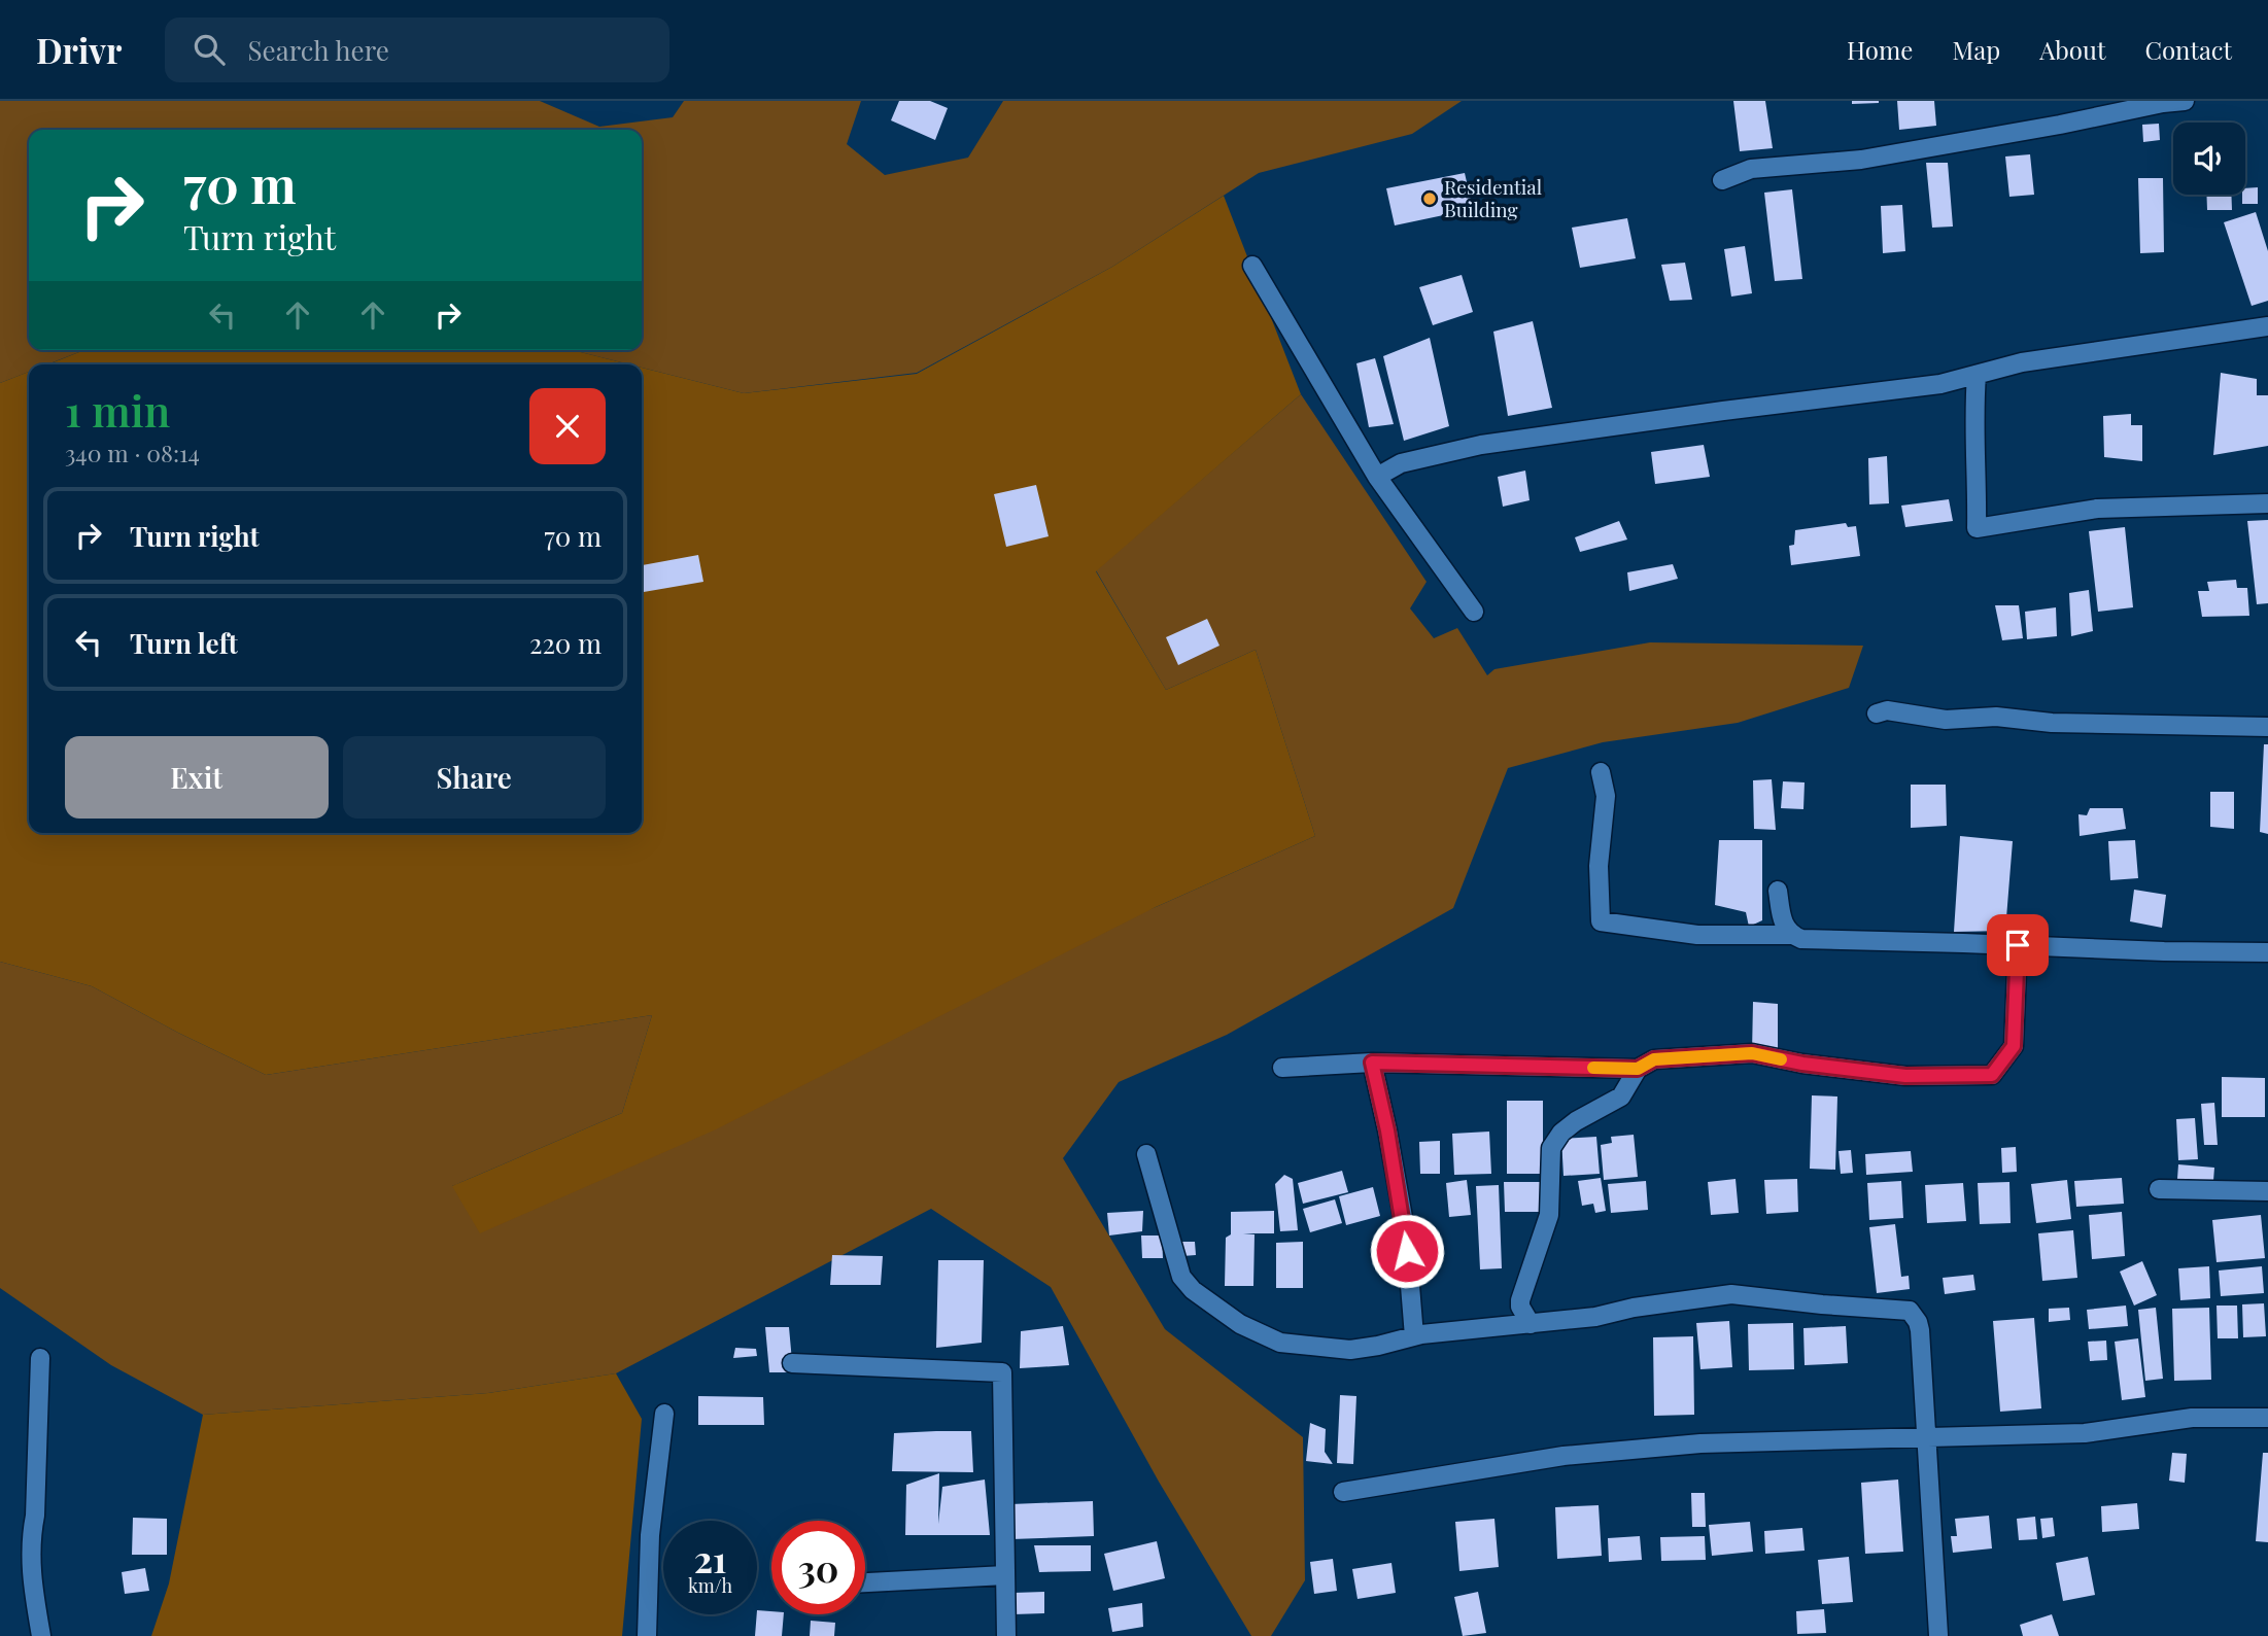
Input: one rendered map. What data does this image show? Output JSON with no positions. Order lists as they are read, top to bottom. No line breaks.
{"places":["Residential Building"],"page":{"header":"Drivr","search":"Search here","nav":["Home","Map","About","Contact"],"turn":["70 m","Turn right"],"heading":["1 min","340 m · 08:14"],"list":[{"name":"Turn right","value":"70 m"},{"name":"Turn left","value":"220 m"}],"buttons":["Exit","Share"],"speed":"21 km/h","limit":"30"}}
